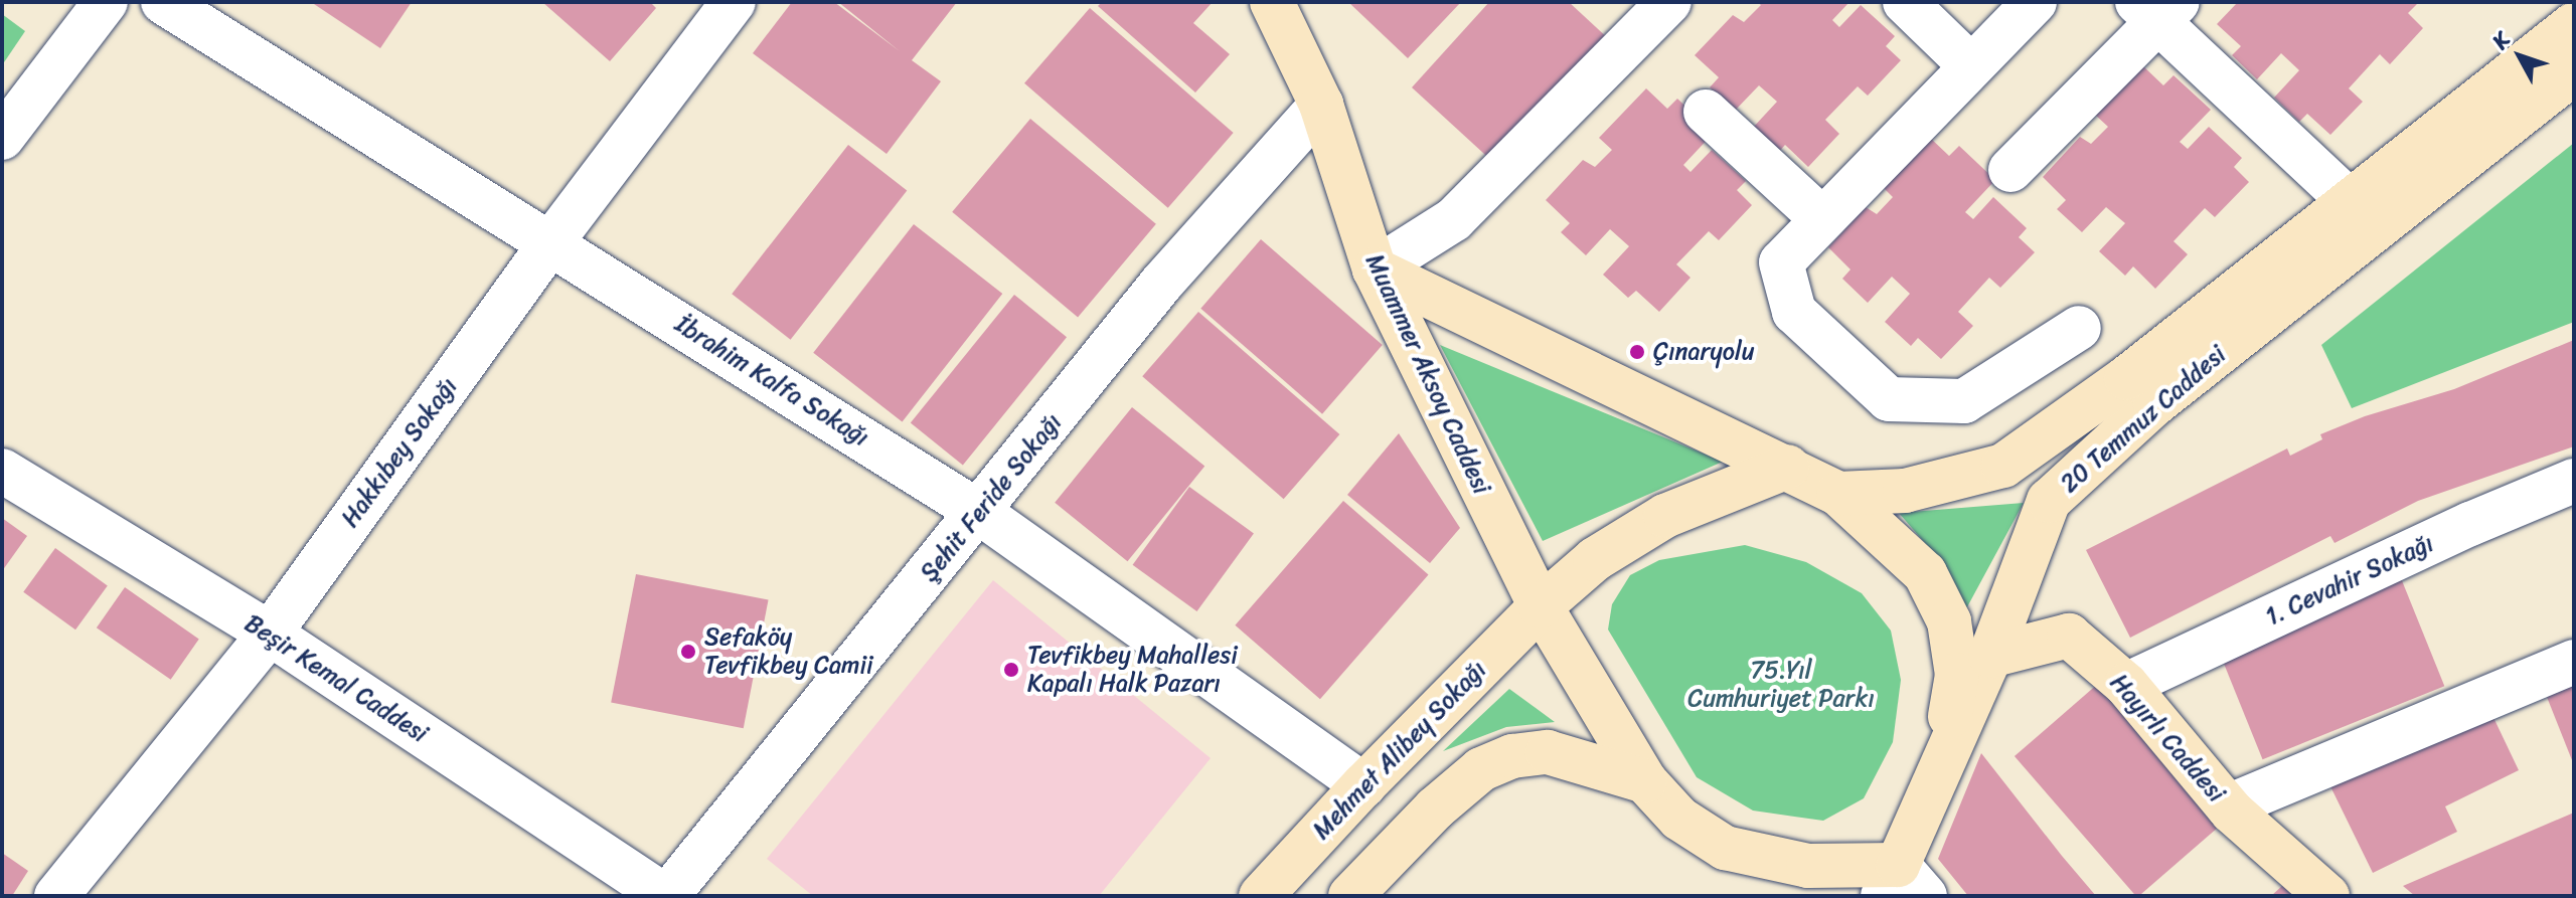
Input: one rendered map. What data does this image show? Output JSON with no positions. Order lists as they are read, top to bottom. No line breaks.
{"streets":{"main road":["Muammer Aksoy Caddesi","20 Temmuz Caddesi","Hayırlı Caddesi","Mehmet Alibey Sokağı"],"street":["İbrahim Kalfa Sokağı","Hakkıbey Sokağı","Şehit Feride Sokağı","1. Cevahir Sokağı","Beşir Kemal Caddesi"]},"crossings":[["Muammer Aksoy Caddesi","20 Temmuz Caddesi"],["Muammer Aksoy Caddesi","Şehit Feride Sokağı"],["Muammer Aksoy Caddesi","Mehmet Alibey Sokağı"],["İbrahim Kalfa Sokağı","Hakkıbey Sokağı"],["İbrahim Kalfa Sokağı","Şehit Feride Sokağı"],["İbrahim Kalfa Sokağı","Mehmet Alibey Sokağı"],["20 Temmuz Caddesi","Hayırlı Caddesi"],["Hakkıbey Sokağı","Beşir Kemal Caddesi"],["Şehit Feride Sokağı","Beşir Kemal Caddesi"],["1. Cevahir Sokağı","Hayırlı Caddesi"]],"parks":["75.Yıl Cumhuriyet Parkı"],"places":["Çınaryolu","Sefaköy Tevfikbey Camii","Tevfikbey Mahallesi Kapalı Halk Pazarı"],"north":"top left"}
